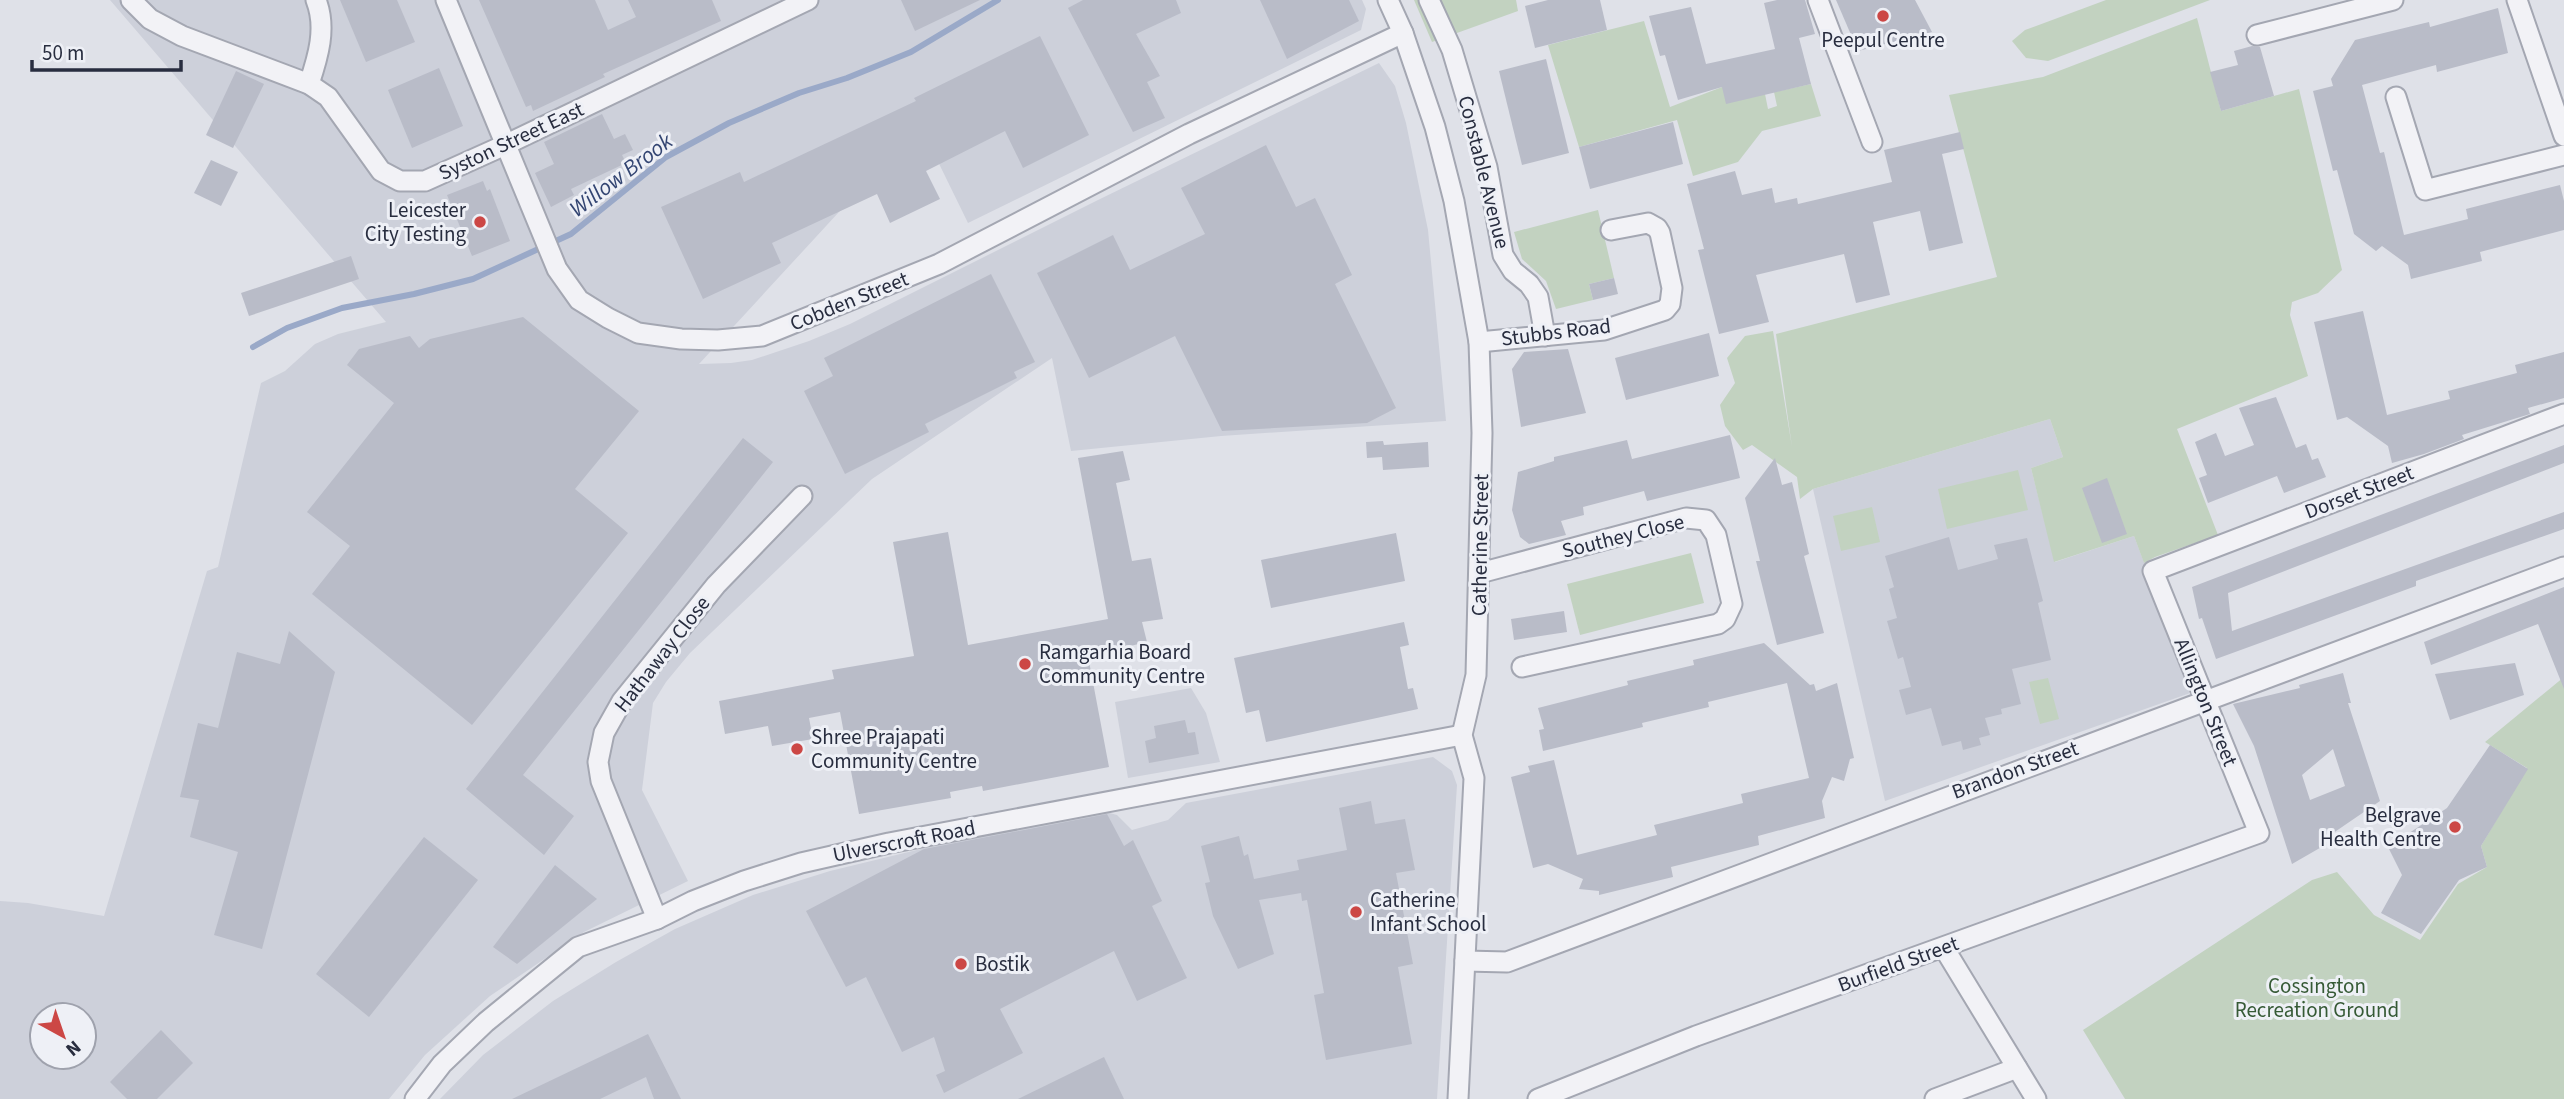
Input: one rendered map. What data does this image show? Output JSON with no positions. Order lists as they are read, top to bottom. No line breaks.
{"streets":{"street":["Syston Street East","Constable Avenue","Cobden Street","Stubbs Road","Dorset Street","Southey Close","Catherine Street","Hathaway Close","Allington Street","Brandon Street","Ulverscroft Road","Burfield Street"]},"crossings":[["Syston Street East","Cobden Street"],["Constable Avenue","Stubbs Road"],["Cobden Street","Catherine Street"],["Stubbs Road","Catherine Street"],["Dorset Street","Allington Street"],["Southey Close","Catherine Street"],["Catherine Street","Brandon Street"],["Catherine Street","Ulverscroft Road"],["Hathaway Close","Ulverscroft Road"],["Allington Street","Brandon Street"],["Allington Street","Burfield Street"]],"water":["Willow Brook"],"parks":["Cossington Recreation Ground"],"places":["Peepul Centre","Leicester City Testing","Ramgarhia Board Community Centre","Shree Prajapati Community Centre","Belgrave Health Centre","Catherine Infant School","Bostik"],"scale_bar":"50 m","north":"bottom right"}
